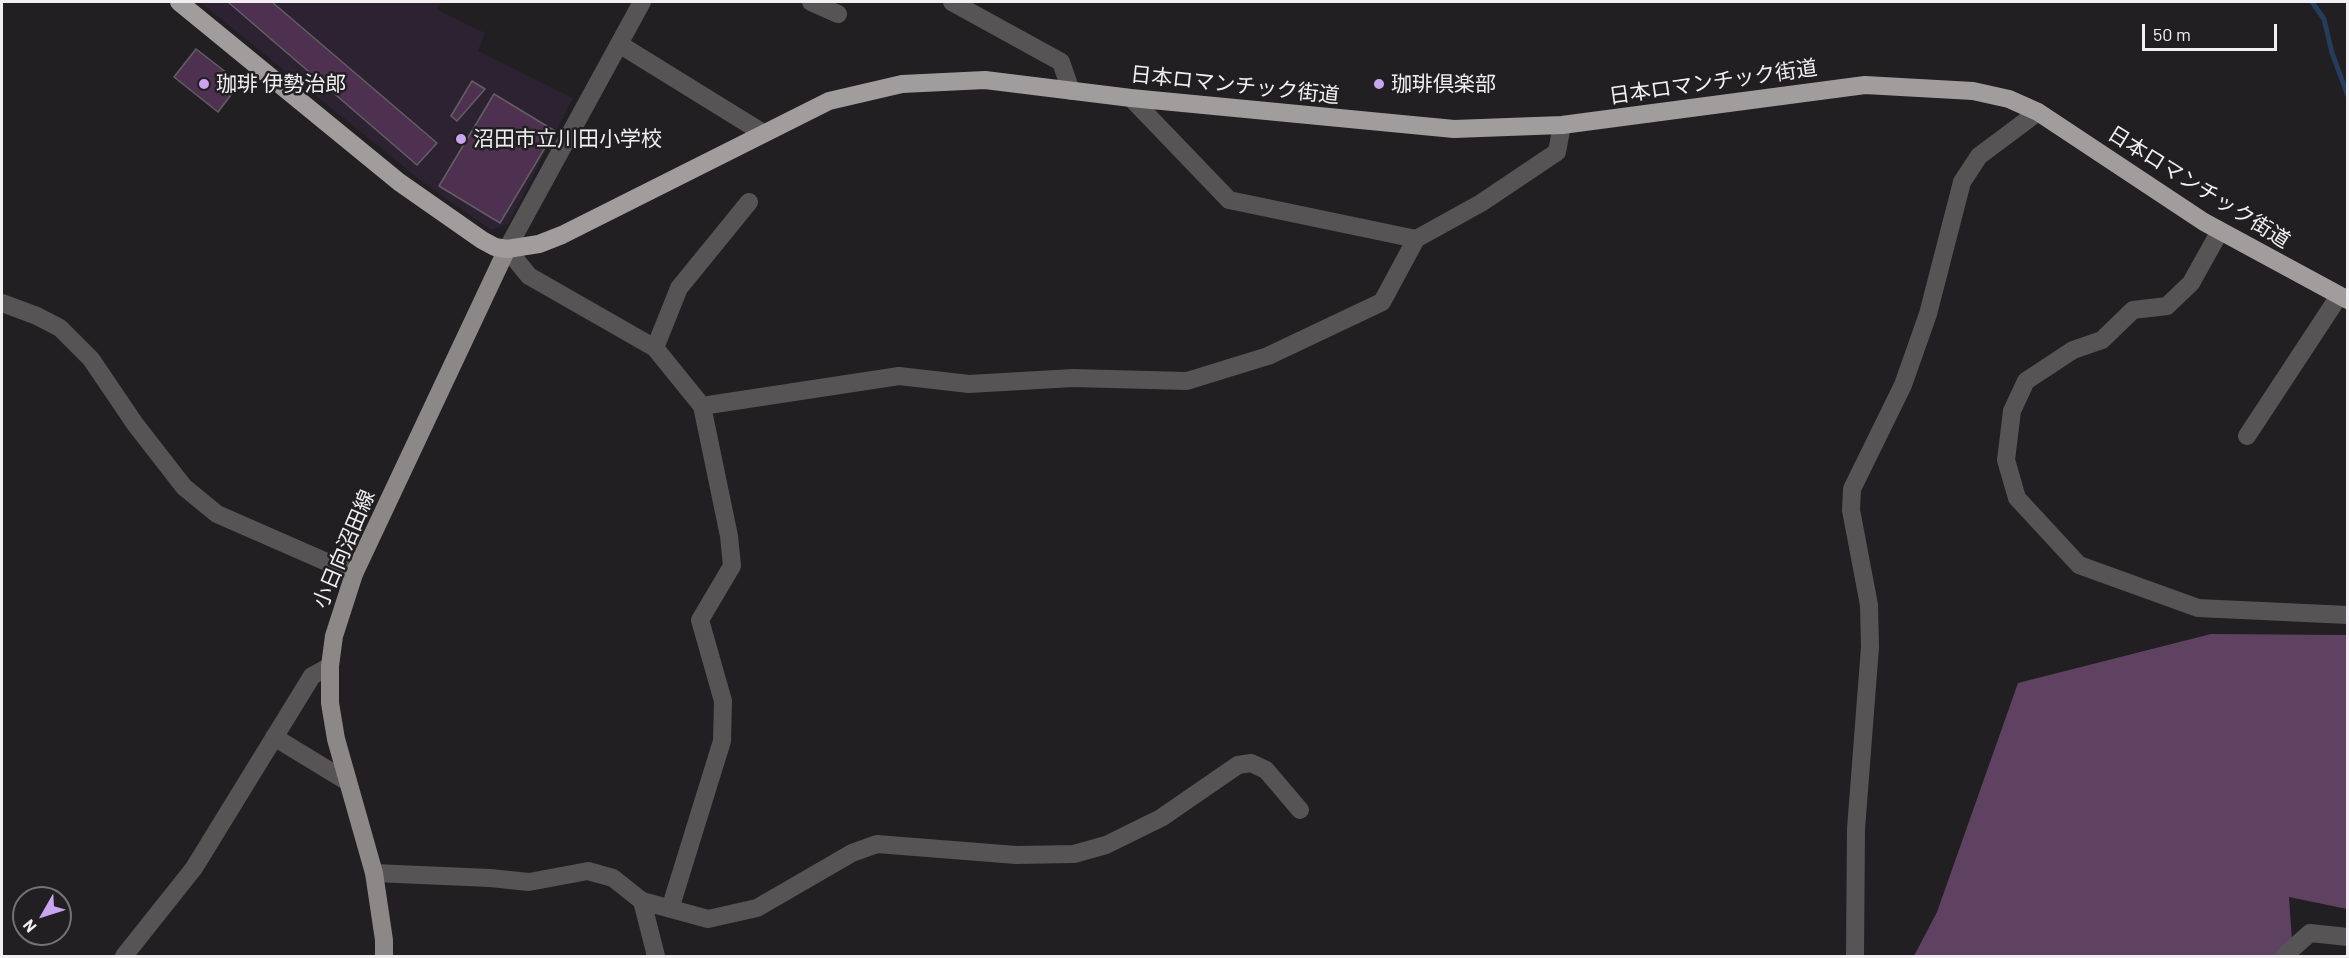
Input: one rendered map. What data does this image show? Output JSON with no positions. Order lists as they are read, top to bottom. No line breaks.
{"streets":{"highway":["日本ロマンチック街道"],"main road":["小日向沼田線"]},"crossings":[["日本ロマンチック街道","小日向沼田線"]],"places":["珈琲 伊勢治郎","珈琲倶楽部","沼田市立川田小学校"],"scale_bar":"50 m","north":"bottom left"}
